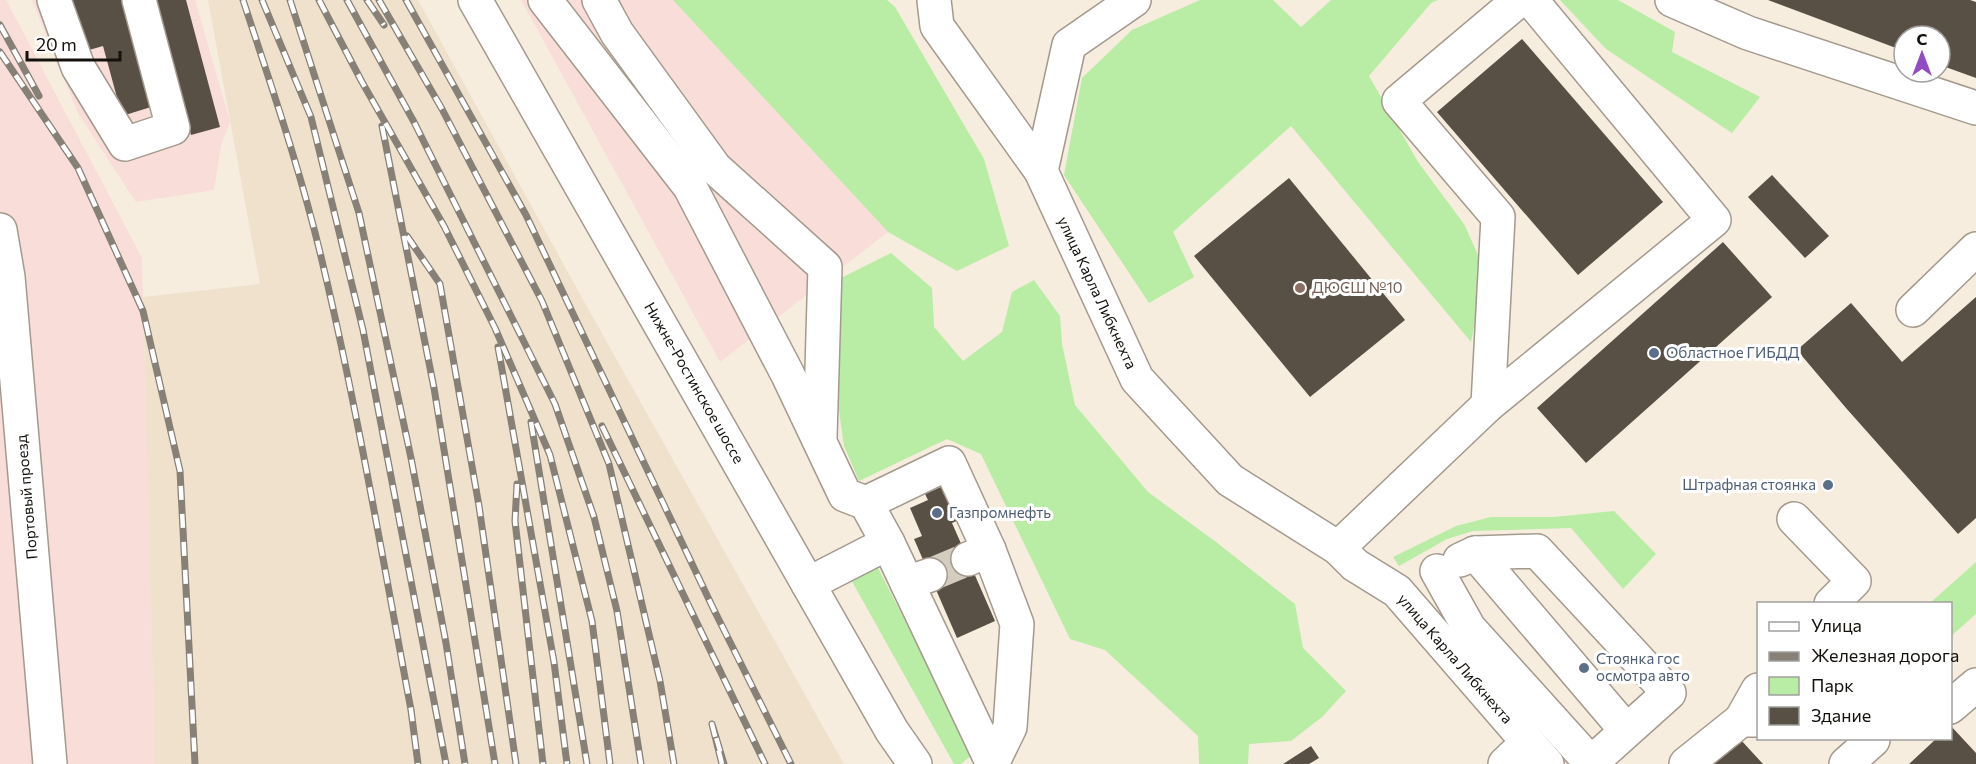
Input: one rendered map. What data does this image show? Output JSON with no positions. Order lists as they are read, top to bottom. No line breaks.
{"streets":{"street":["улица Карла Либкнехта","Нижне-Ростинское шоссе","Портовый проезд"]},"places":["ДЮСШ №10","Областное ГИБДД","Штрафная стоянка","Газпромнефть","Стоянка гос осмотра авто"],"legend":["Улица","Железная дорога","Парк","Здание"],"scale_bar":"20 m","north":"top"}
